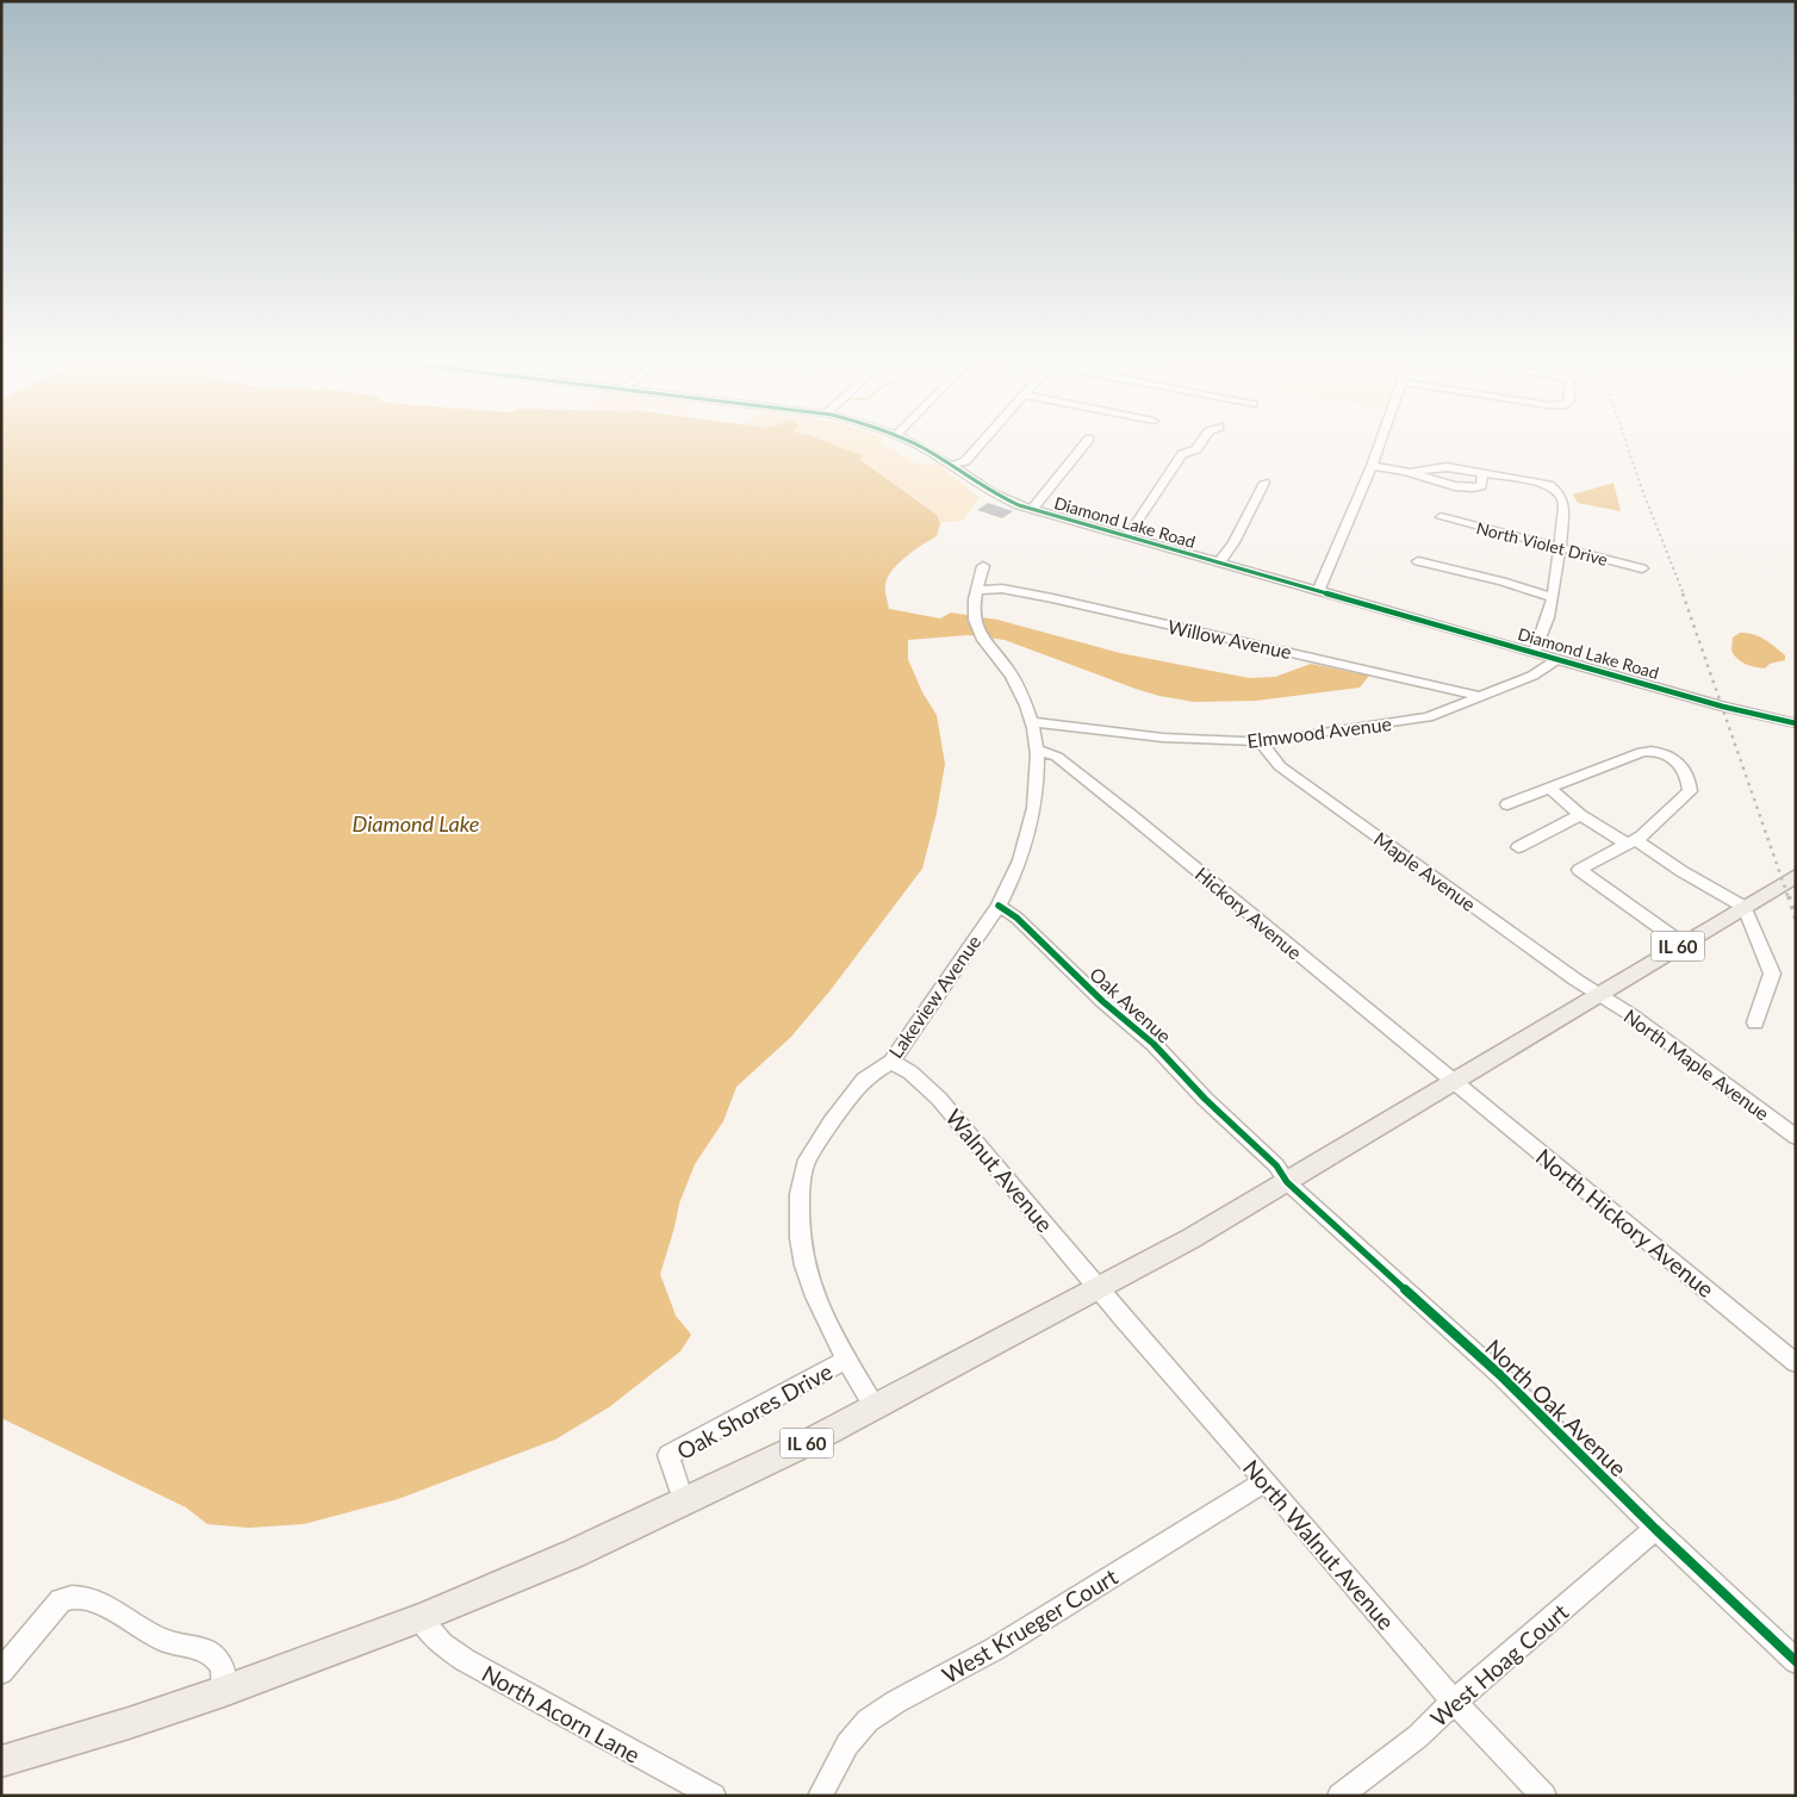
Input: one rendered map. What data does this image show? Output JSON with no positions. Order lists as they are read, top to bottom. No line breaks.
{"streets":{"main road":["IL 60"],"street":["Diamond Lake Road","North Violet Drive","Willow Avenue","Elmwood Avenue","Maple Avenue","Hickory Avenue","Lakeview Avenue","Oak Avenue","North Maple Avenue","Walnut Avenue","North Hickory Avenue","North Oak Avenue","Oak Shores Drive","North Walnut Avenue","West Krueger Court","West Hoag Court","North Acorn Lane"]},"crossings":[["Diamond Lake Road","Elmwood Avenue"],["Willow Avenue","Elmwood Avenue"],["Willow Avenue","Lakeview Avenue"],["Elmwood Avenue","Maple Avenue"],["Elmwood Avenue","Lakeview Avenue"],["Maple Avenue","IL 60"],["Maple Avenue","North Maple Avenue"],["Hickory Avenue","IL 60"],["Hickory Avenue","Lakeview Avenue"],["Hickory Avenue","North Hickory Avenue"],["IL 60","Lakeview Avenue"],["IL 60","Oak Avenue"],["IL 60","North Maple Avenue"],["IL 60","Walnut Avenue"],["IL 60","North Hickory Avenue"],["IL 60","North Oak Avenue"],["IL 60","Oak Shores Drive"],["IL 60","North Walnut Avenue"],["IL 60","North Acorn Lane"],["Lakeview Avenue","Oak Avenue"],["Lakeview Avenue","Walnut Avenue"],["Lakeview Avenue","Oak Shores Drive"],["Oak Avenue","North Oak Avenue"],["Walnut Avenue","North Walnut Avenue"],["North Oak Avenue","West Hoag Court"],["North Walnut Avenue","West Krueger Court"],["North Walnut Avenue","West Hoag Court"]],"water":["Diamond Lake"]}
